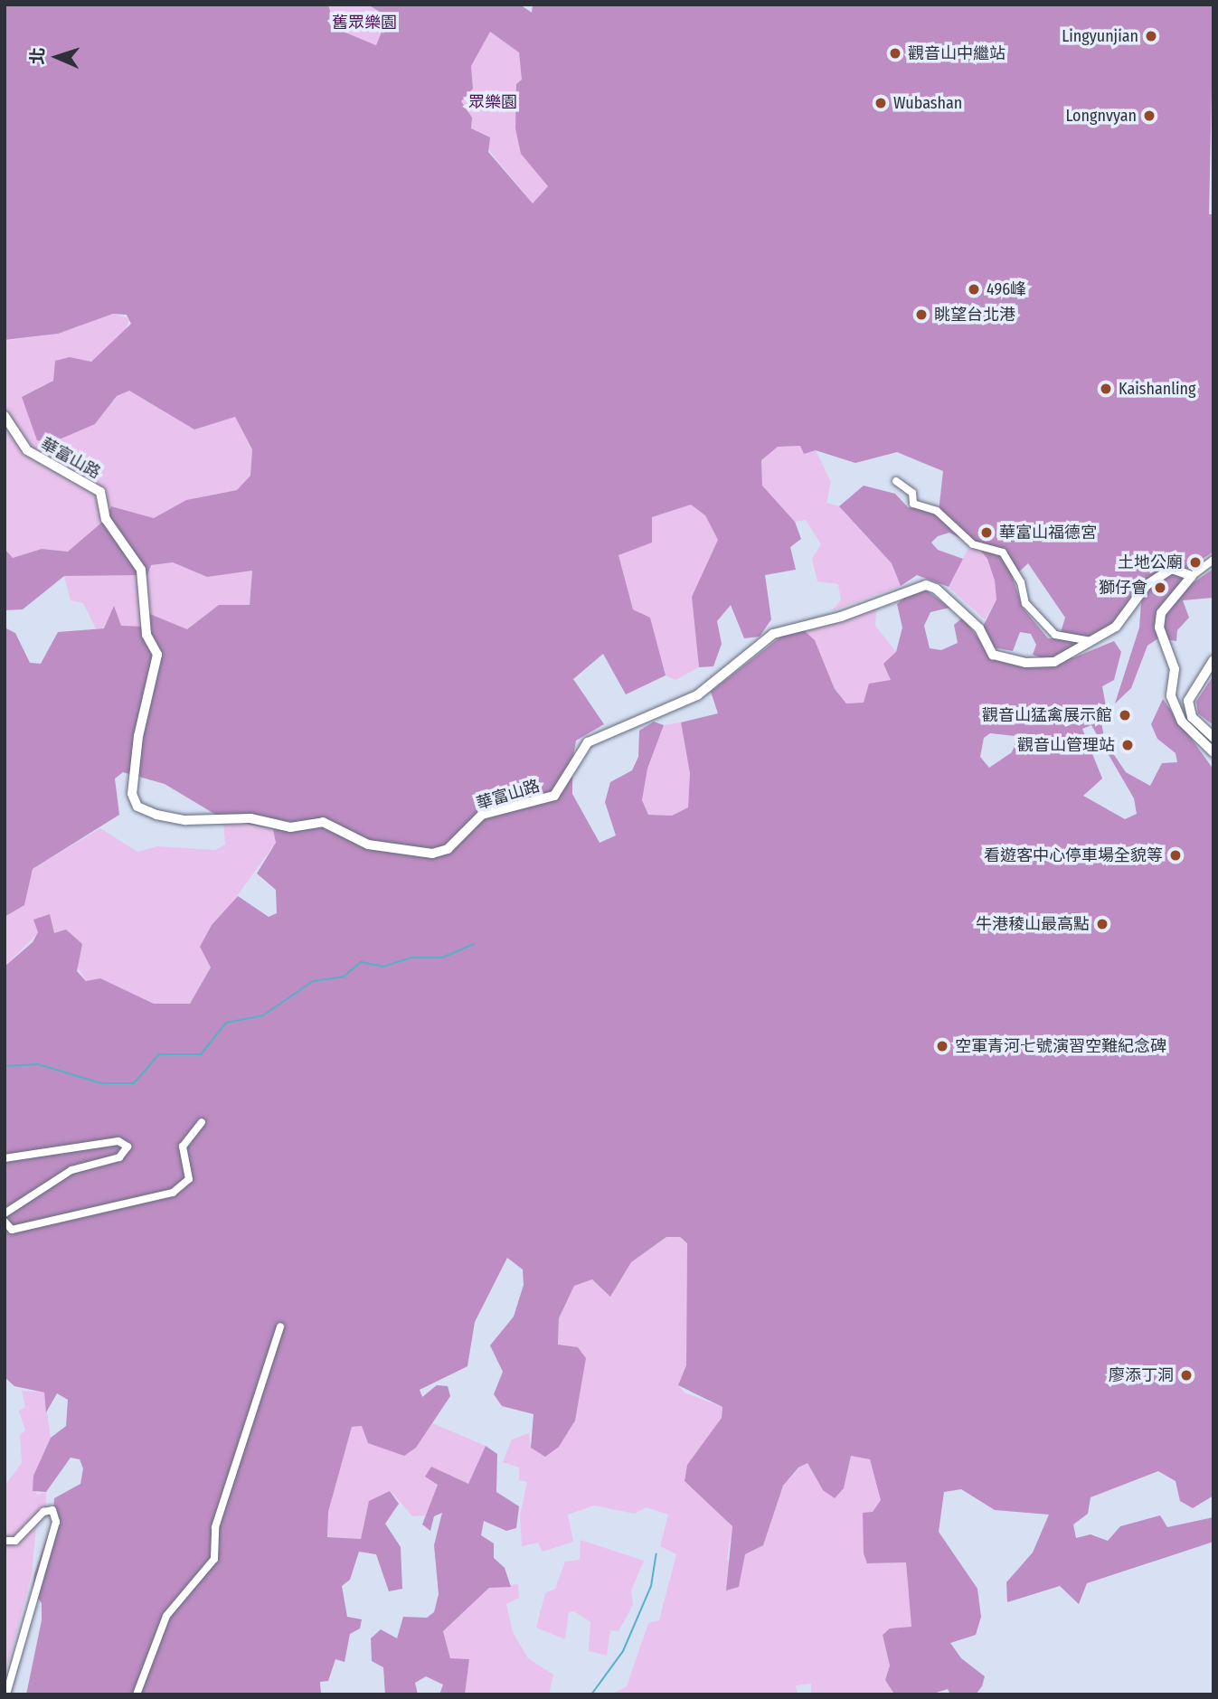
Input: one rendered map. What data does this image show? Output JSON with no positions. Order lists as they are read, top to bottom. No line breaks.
{"streets":{"street":["華富山路"]},"parks":["舊眾樂園","眾樂園"],"places":["Lingyunjian","觀音山中繼站","Wubashan","Longnvyan","496峰","眺望台北港","Kaishanling","華富山福德宮","土地公廟","獅仔會","觀音山猛禽展示館","觀音山管理站","看遊客中心停車場全貌等","牛港稜山最高點","空軍青河七號演習空難紀念碑","廖添丁洞"],"north":"left"}
